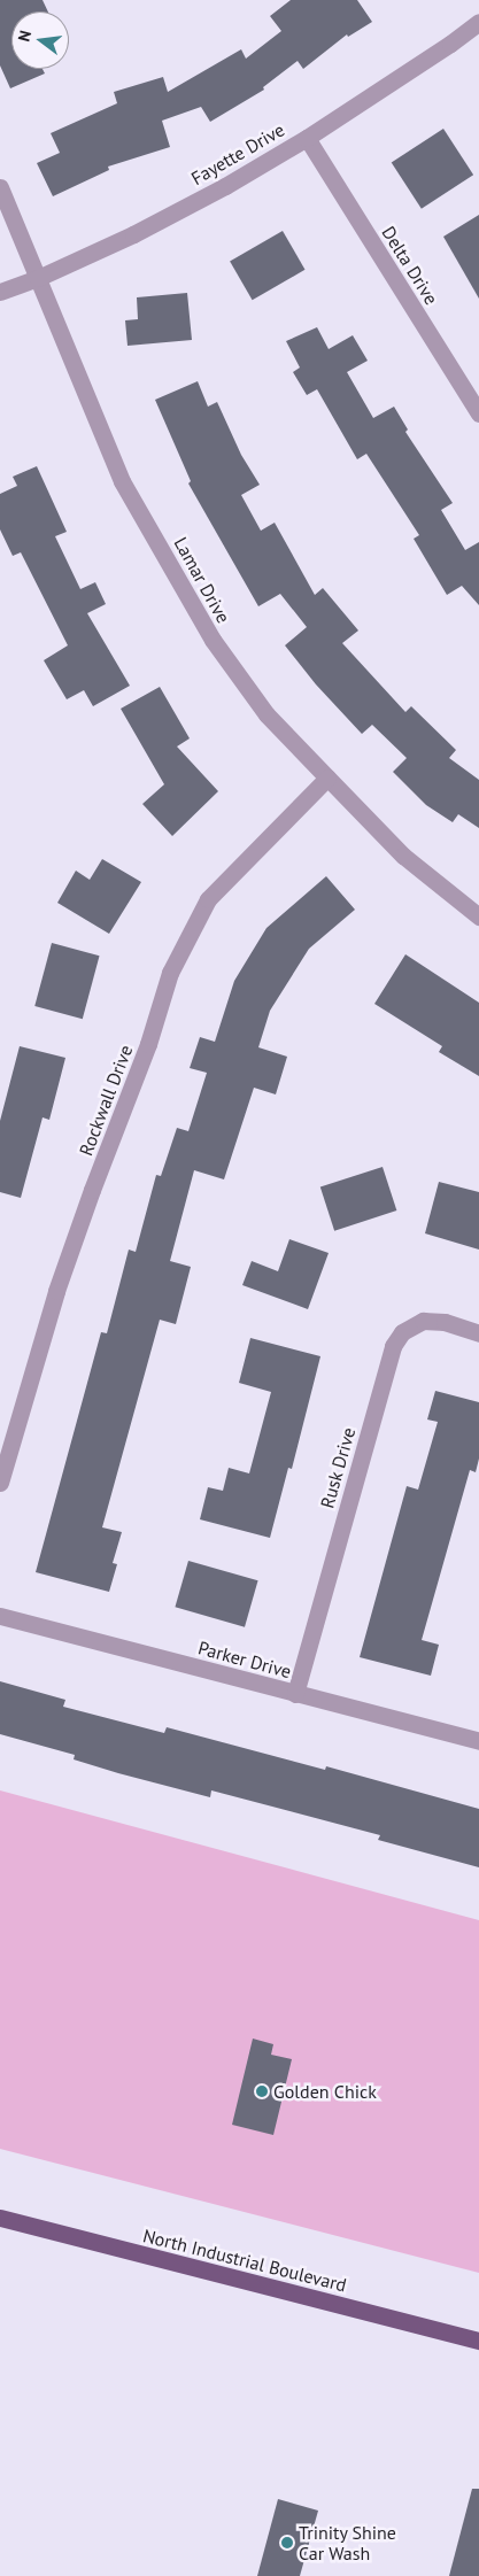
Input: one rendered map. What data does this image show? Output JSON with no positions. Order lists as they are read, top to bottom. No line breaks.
{"streets":{"main road":["North Industrial Boulevard"],"street":["Fayette Drive","Delta Drive","Lamar Drive","Rockwall Drive","Rusk Drive","Parker Drive"]},"crossings":[["Fayette Drive","Delta Drive"],["Fayette Drive","Lamar Drive"],["Lamar Drive","Rockwall Drive"],["Rusk Drive","Parker Drive"]],"places":["Golden Chick","Trinity Shine Car Wash"],"north":"left"}
